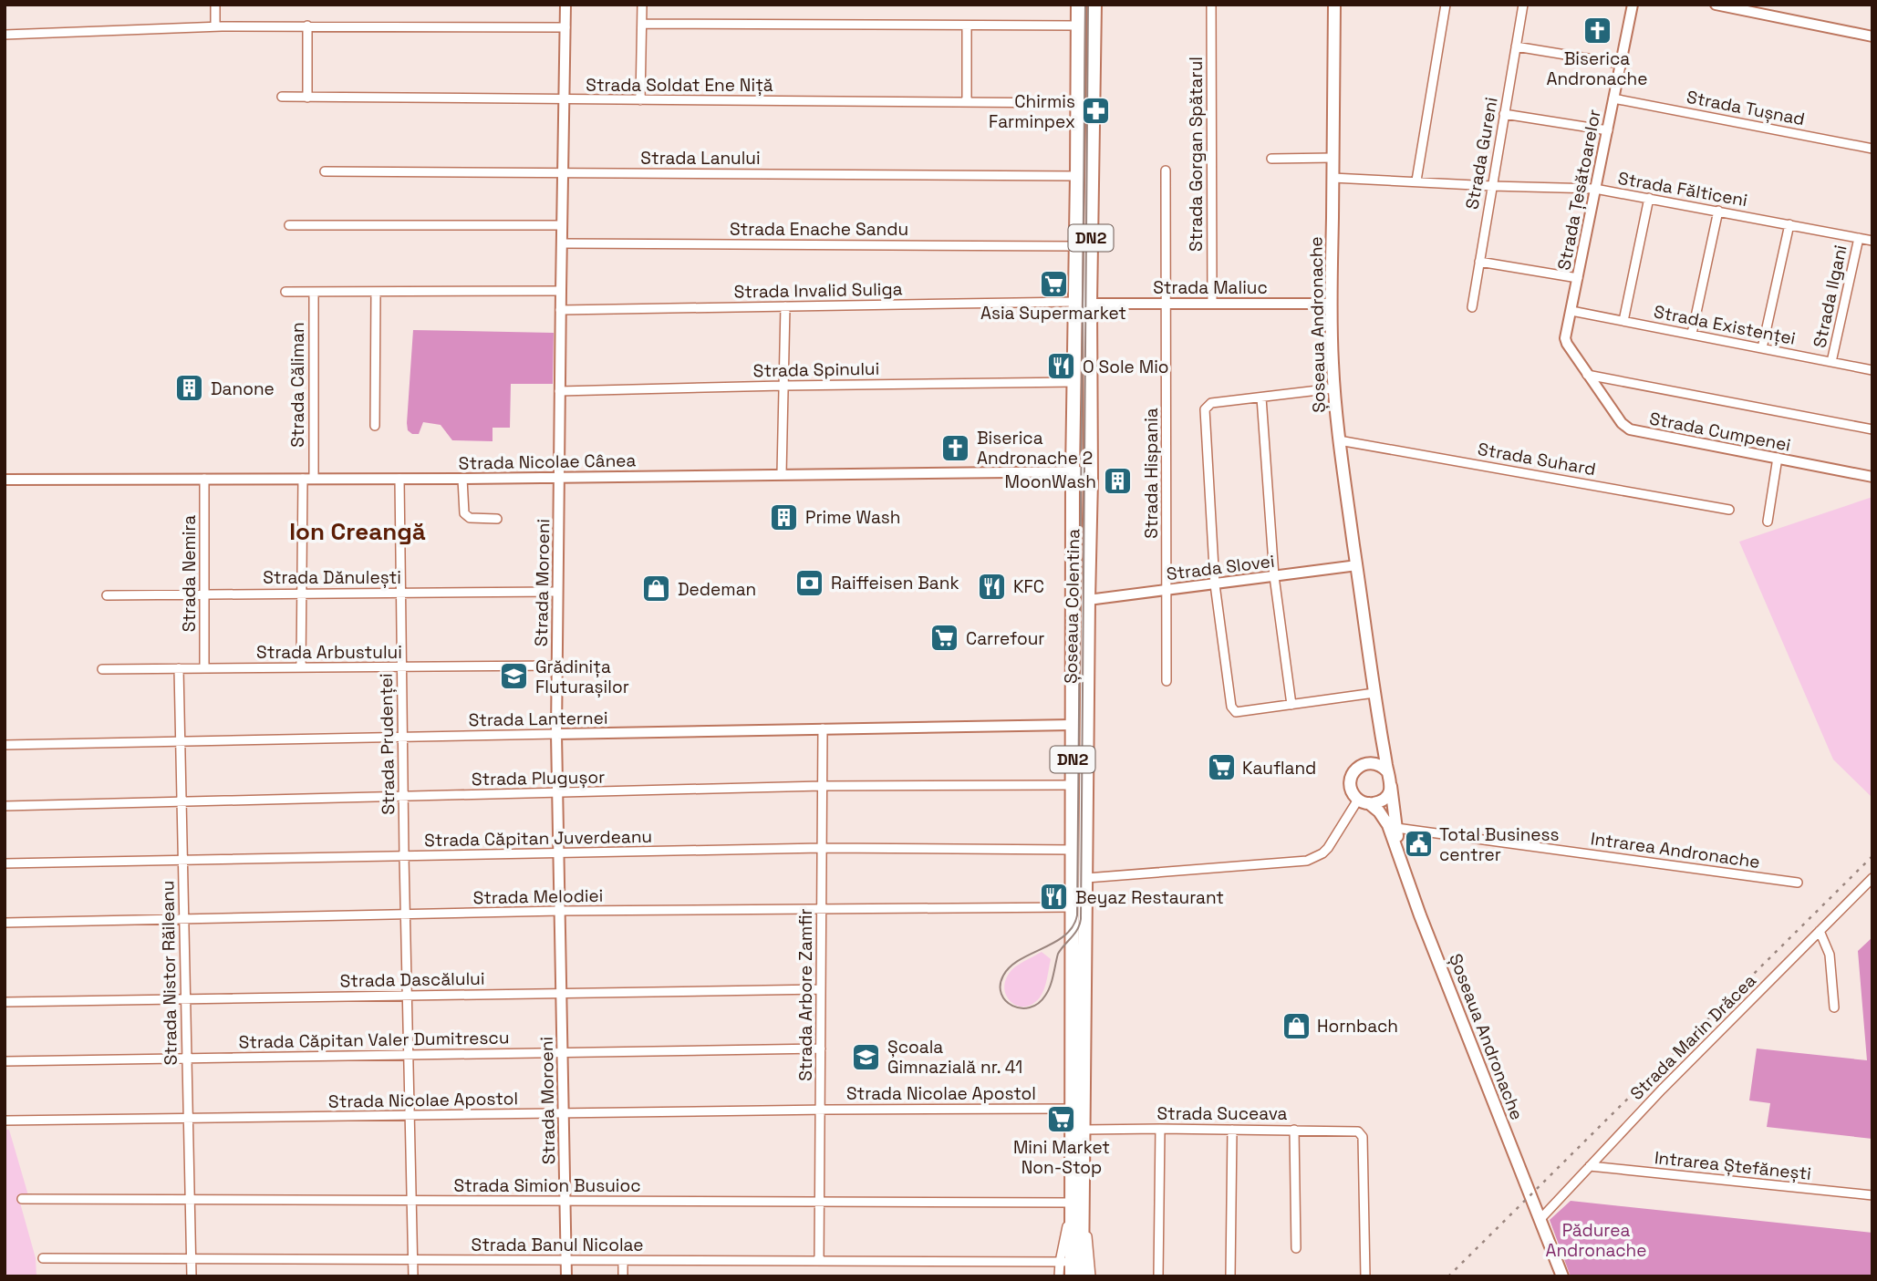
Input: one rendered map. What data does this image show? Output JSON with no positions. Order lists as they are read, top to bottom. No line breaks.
{"streets":{"main road":["DN2","Șoseaua Andronache","Șoseaua Colentina"],"street":["Strada Soldat Ene Niță","Strada Tușnad","Strada Gureni","Strada Gorgan Spătarul","Strada Lanului","Strada Fălticeni","Strada Țesătoarelor","Strada Enache Sandu","Strada Maliuc","Strada Invalid Suliga","Strada Ilgani","Strada Existenței","Strada Spinului","Strada Căliman","Strada Cumpenei","Strada Suhard","Strada Nicolae Cânea","Strada Hispania","Strada Slovei","Strada Nemira","Strada Dănulești","Strada Moroeni","Strada Arbustului","Strada Lanternei","Strada Prudenței","Strada Plugușor","Strada Căpitan Juverdeanu","Intrarea Andronache","Strada Melodiei","Strada Nistor Răileanu","Strada Dascălului","Strada Arbore Zamfir","Strada Marin Drăcea","Strada Căpitan Valer Dumitrescu","Strada Nicolae Apostol","Strada Suceava","Intrarea Ștefănești","Strada Simion Busuioc","Strada Banul Nicolae"]},"crossings":[["Strada Soldat Ene Niță","Strada Moroeni"],["Strada Soldat Ene Niță","Șoseaua Colentina"],["Strada Tușnad","Strada Țesătoarelor"],["Strada Gureni","Strada Fălticeni"],["Strada Gorgan Spătarul","Strada Maliuc"],["Strada Lanului","Strada Moroeni"],["Strada Lanului","Șoseaua Colentina"],["Strada Fălticeni","Strada Țesătoarelor"],["Strada Fălticeni","Strada Ilgani"],["Strada Fălticeni","Șoseaua Andronache"],["Strada Țesătoarelor","Strada Existenței"],["Strada Țesătoarelor","Strada Cumpenei"],["Strada Enache Sandu","Strada Moroeni"],["Strada Enache Sandu","Șoseaua Colentina"],["Strada Maliuc","Șoseaua Andronache"],["Strada Maliuc","Strada Hispania"],["Strada Maliuc","Șoseaua Colentina"],["Strada Invalid Suliga","Strada Moroeni"],["Strada Invalid Suliga","Șoseaua Colentina"],["Strada Ilgani","Strada Existenței"],["Șoseaua Andronache","Strada Suhard"],["Șoseaua Andronache","Strada Slovei"],["Șoseaua Andronache","Intrarea Andronache"],["Șoseaua Andronache","Strada Marin Drăcea"],["Strada Spinului","Strada Moroeni"],["Strada Spinului","Șoseaua Colentina"],["Strada Căliman","Strada Nicolae Cânea"],["Strada Nicolae Cânea","Strada Nemira"],["Strada Nicolae Cânea","Strada Moroeni"],["Strada Nicolae Cânea","Șoseaua Colentina"],["Strada Nicolae Cânea","Strada Prudenței"],["Strada Hispania","Strada Slovei"],["Strada Slovei","Șoseaua Colentina"],["Strada Nemira","Strada Dănulești"],["Strada Nemira","Strada Arbustului"],["Strada Dănulești","Strada Moroeni"],["Strada Dănulești","Strada Prudenței"],["Strada Moroeni","Strada Arbustului"],["Strada Moroeni","Strada Lanternei"],["Strada Moroeni","Strada Plugușor"],["Strada Moroeni","Strada Căpitan Juverdeanu"],["Strada Moroeni","Strada Melodiei"],["Strada Moroeni","Strada Dascălului"],["Strada Moroeni","Strada Căpitan Valer Dumitrescu"],["Strada Moroeni","Strada Nicolae Apostol"],["Strada Moroeni","Strada Simion Busuioc"],["Strada Moroeni","Strada Banul Nicolae"],["Șoseaua Colentina","Strada Lanternei"],["Șoseaua Colentina","Strada Plugușor"],["Șoseaua Colentina","Strada Căpitan Juverdeanu"],["Șoseaua Colentina","Strada Melodiei"],["Șoseaua Colentina","Strada Nicolae Apostol"],["Șoseaua Colentina","Strada Suceava"],["Șoseaua Colentina","Strada Simion Busuioc"],["Șoseaua Colentina","Strada Banul Nicolae"],["Strada Arbustului","Strada Prudenței"],["Strada Arbustului","Strada Nistor Răileanu"],["Strada Lanternei","Strada Prudenței"],["Strada Lanternei","Strada Nistor Răileanu"],["Strada Lanternei","Strada Arbore Zamfir"],["Strada Prudenței","Strada Plugușor"],["Strada Prudenței","Strada Căpitan Juverdeanu"],["Strada Prudenței","Strada Melodiei"],["Strada Prudenței","Strada Dascălului"],["Strada Prudenței","Strada Căpitan Valer Dumitrescu"],["Strada Prudenței","Strada Nicolae Apostol"],["Strada Prudenței","Strada Simion Busuioc"],["Strada Prudenței","Strada Banul Nicolae"],["Strada Plugușor","Strada Nistor Răileanu"],["Strada Plugușor","Strada Arbore Zamfir"],["Strada Căpitan Juverdeanu","Strada Nistor Răileanu"],["Strada Căpitan Juverdeanu","Strada Arbore Zamfir"],["Strada Melodiei","Strada Nistor Răileanu"],["Strada Melodiei","Strada Arbore Zamfir"],["Strada Nistor Răileanu","Strada Dascălului"],["Strada Nistor Răileanu","Strada Căpitan Valer Dumitrescu"],["Strada Nistor Răileanu","Strada Nicolae Apostol"],["Strada Nistor Răileanu","Strada Simion Busuioc"],["Strada Nistor Răileanu","Strada Banul Nicolae"],["Strada Dascălului","Strada Arbore Zamfir"],["Strada Arbore Zamfir","Strada Căpitan Valer Dumitrescu"],["Strada Arbore Zamfir","Strada Nicolae Apostol"],["Strada Arbore Zamfir","Strada Simion Busuioc"],["Strada Arbore Zamfir","Strada Banul Nicolae"],["Strada Marin Drăcea","Intrarea Ștefănești"]],"districts":["Ion Creangă"],"parks":["Pădurea Andronache"],"places":{"church":["Biserica Andronache","Biserica Andronache 2"],"pharmacy":["Chirmis Farminpex"],"supermarket":["Asia Supermarket","Carrefour","Kaufland","Mini Market Non-Stop"],"restaurant":["O Sole Mio","KFC","Beyaz Restaurant"],"building":["Danone","MoonWash","Prime Wash"],"bank":["Raiffeisen Bank"],"shop":["Dedeman","Hornbach"],"school or university":["Grădinița Fluturașilor","Școala Gimnazială nr. 41"],"public building":["Total Business centrer"]}}
